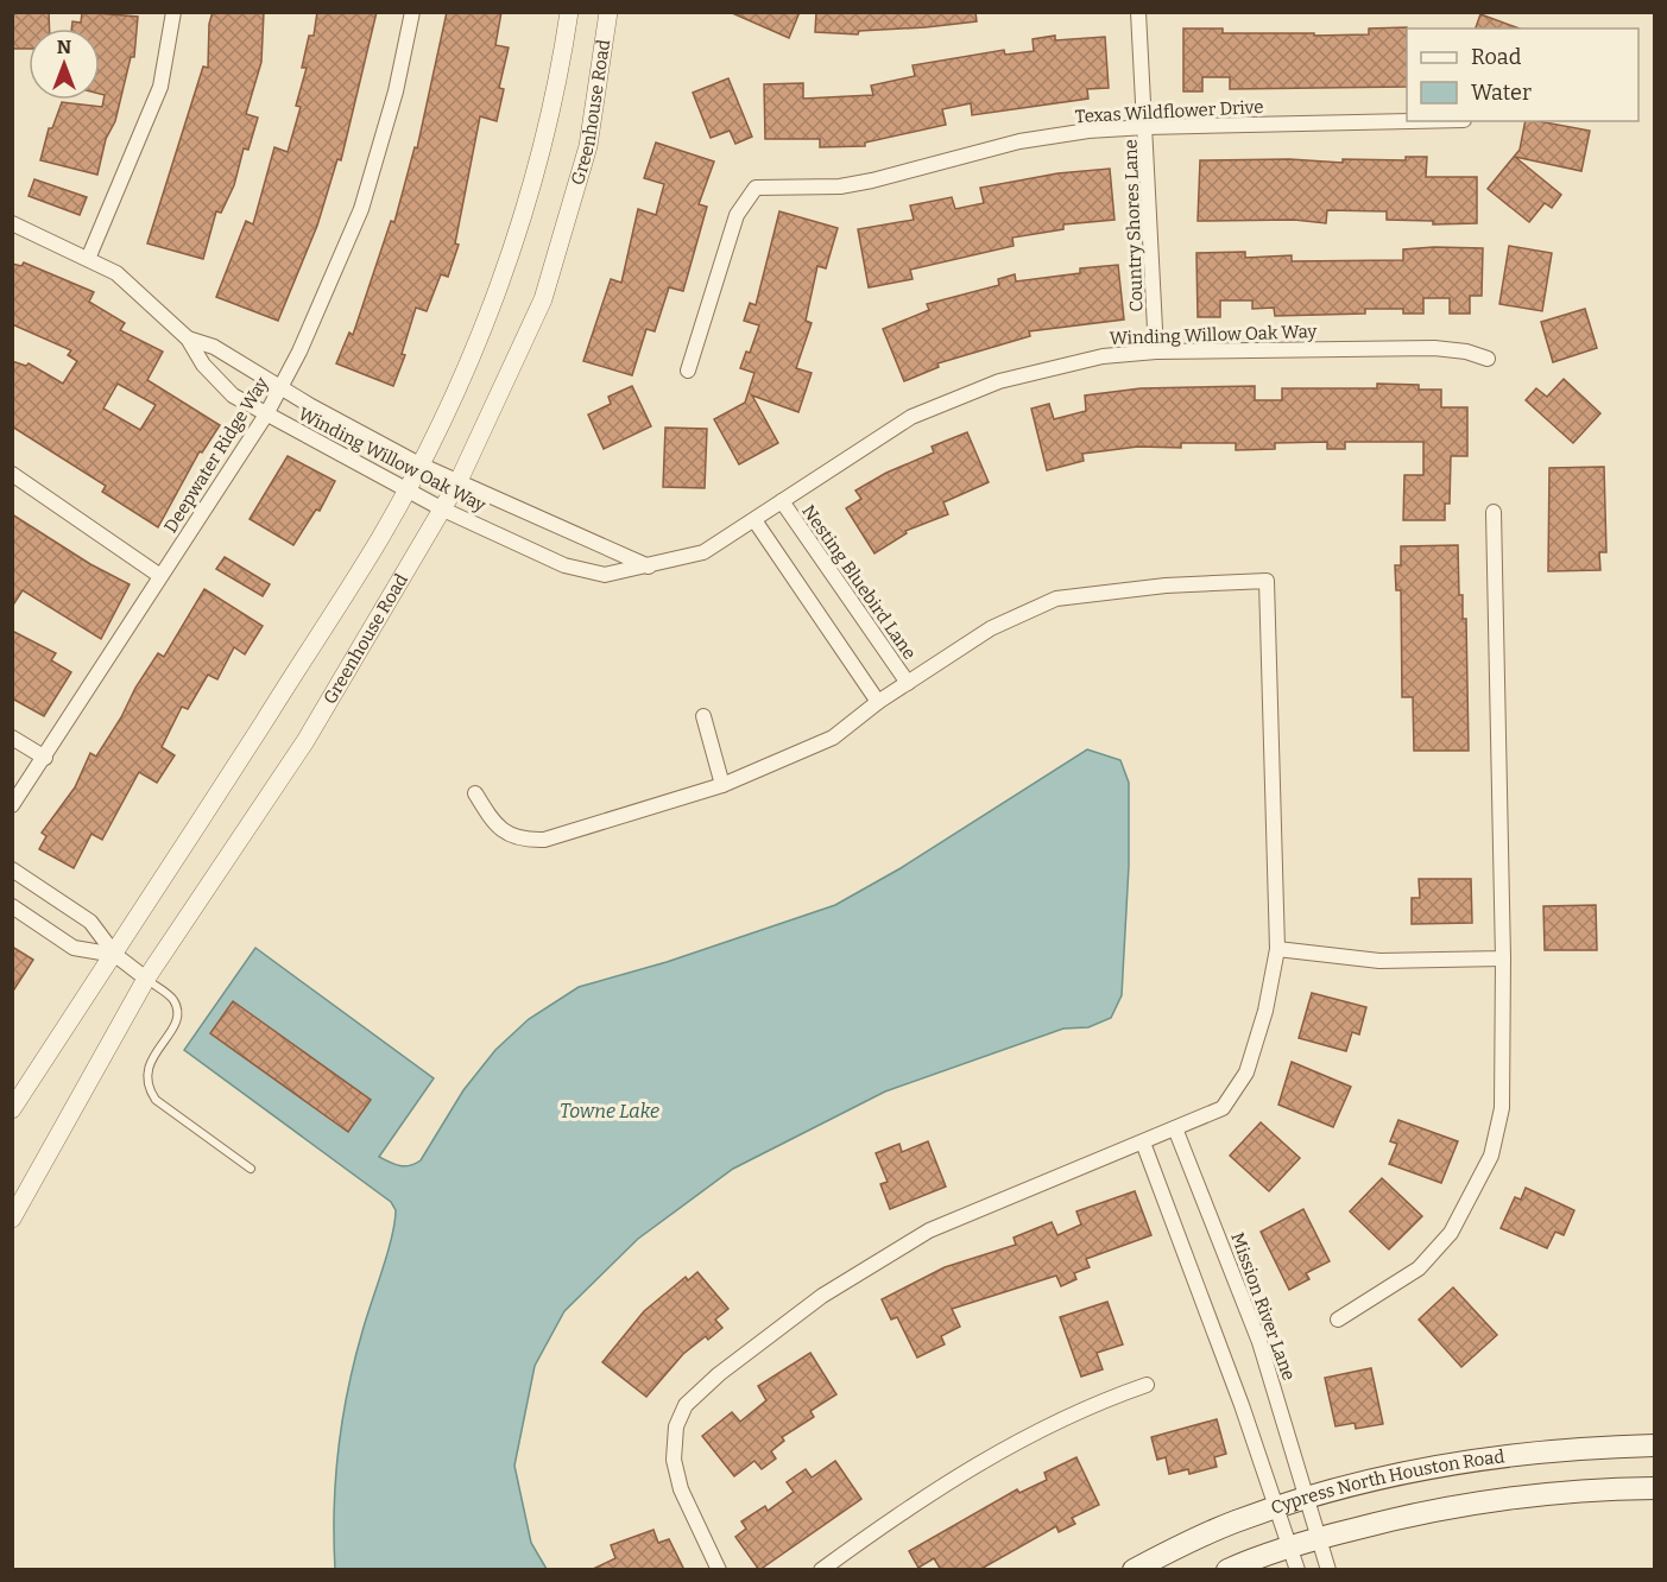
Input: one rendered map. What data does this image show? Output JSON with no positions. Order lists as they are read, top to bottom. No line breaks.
{"streets":{"main road":["Cypress North Houston Road"],"street":["Greenhouse Road","Texas Wildflower Drive","Country Shores Lane","Winding Willow Oak Way","Deepwater Ridge Way","Nesting Bluebird Lane","Mission River Lane"]},"crossings":[["Greenhouse Road","Winding Willow Oak Way"],["Texas Wildflower Drive","Country Shores Lane"],["Country Shores Lane","Winding Willow Oak Way"],["Winding Willow Oak Way","Deepwater Ridge Way"],["Winding Willow Oak Way","Nesting Bluebird Lane"],["Mission River Lane","Cypress North Houston Road"]],"water":["Towne Lake"],"legend":["Road","Water"],"north":"top"}
